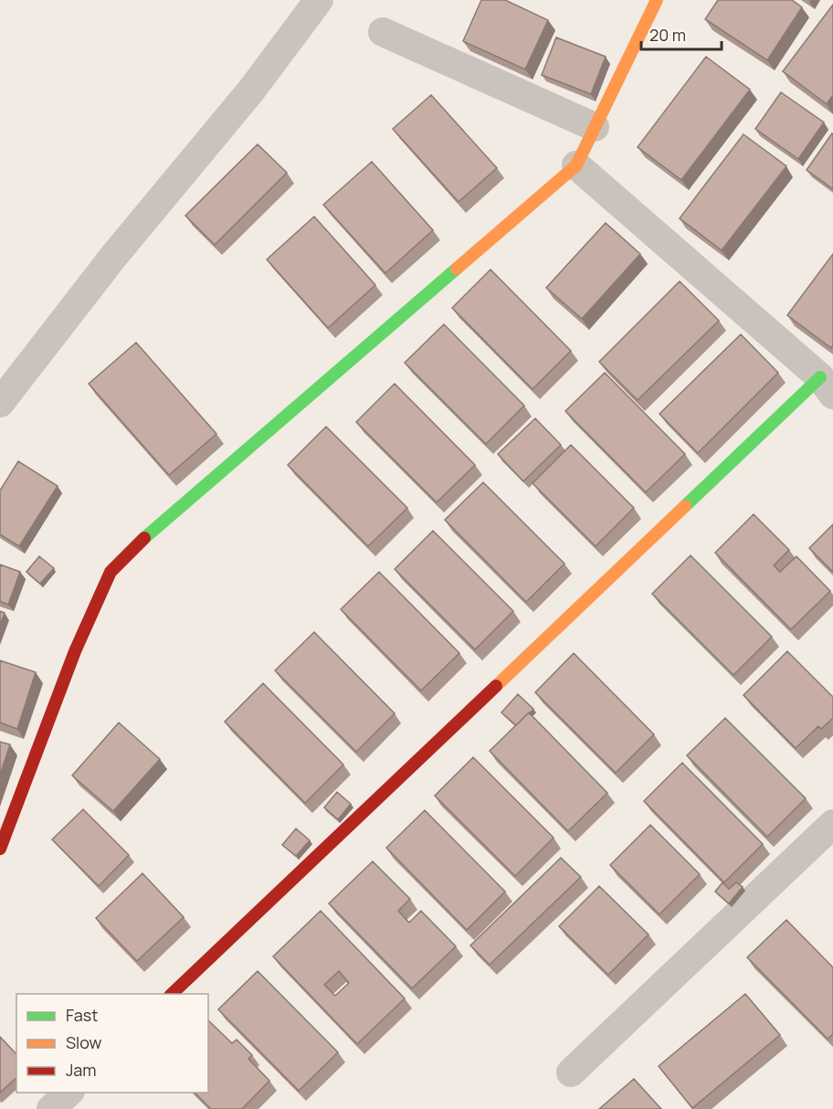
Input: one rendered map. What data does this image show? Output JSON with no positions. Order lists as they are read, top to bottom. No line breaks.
{"legend":["Fast","Slow","Jam"],"scale_bar":"20 m"}
